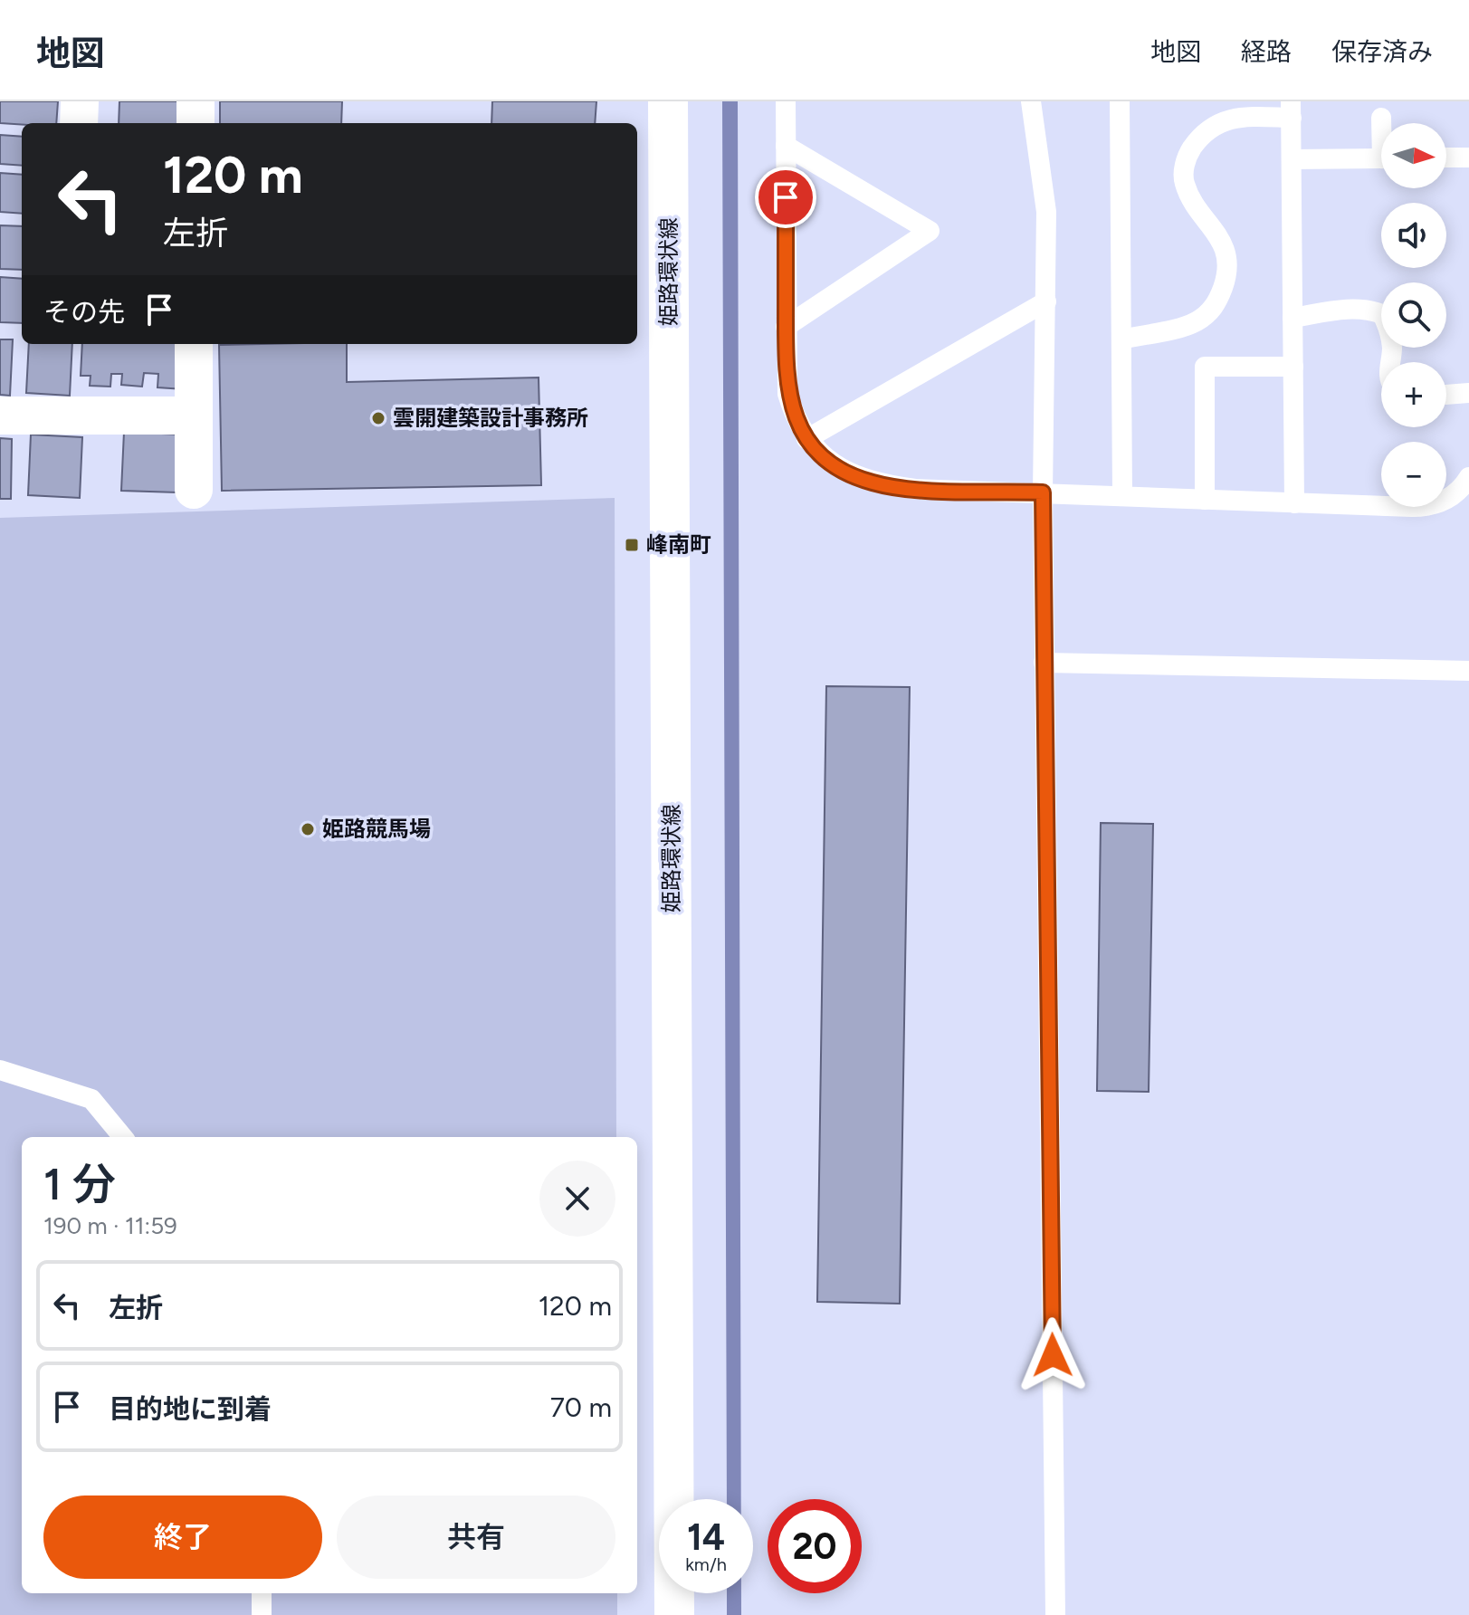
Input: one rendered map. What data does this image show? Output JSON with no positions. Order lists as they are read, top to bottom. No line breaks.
{"streets":{"main road":["姫路環状線"]},"places":{"other":["雲開建築設計事務所","姫路競馬場"],"transit":["峰南町"]},"north":"right","page":{"header":"地図","nav":["地図","経路","保存済み"],"map_buttons":["+","−"],"turn":["120 m","左折"],"then":"その先","heading":["1 分","190 m · 11:59"],"list":[{"name":"左折","value":"120 m"},{"name":"目的地に到着","value":"70 m"}],"buttons":["終了","共有"],"speed":"14 km/h","limit":"20"}}
